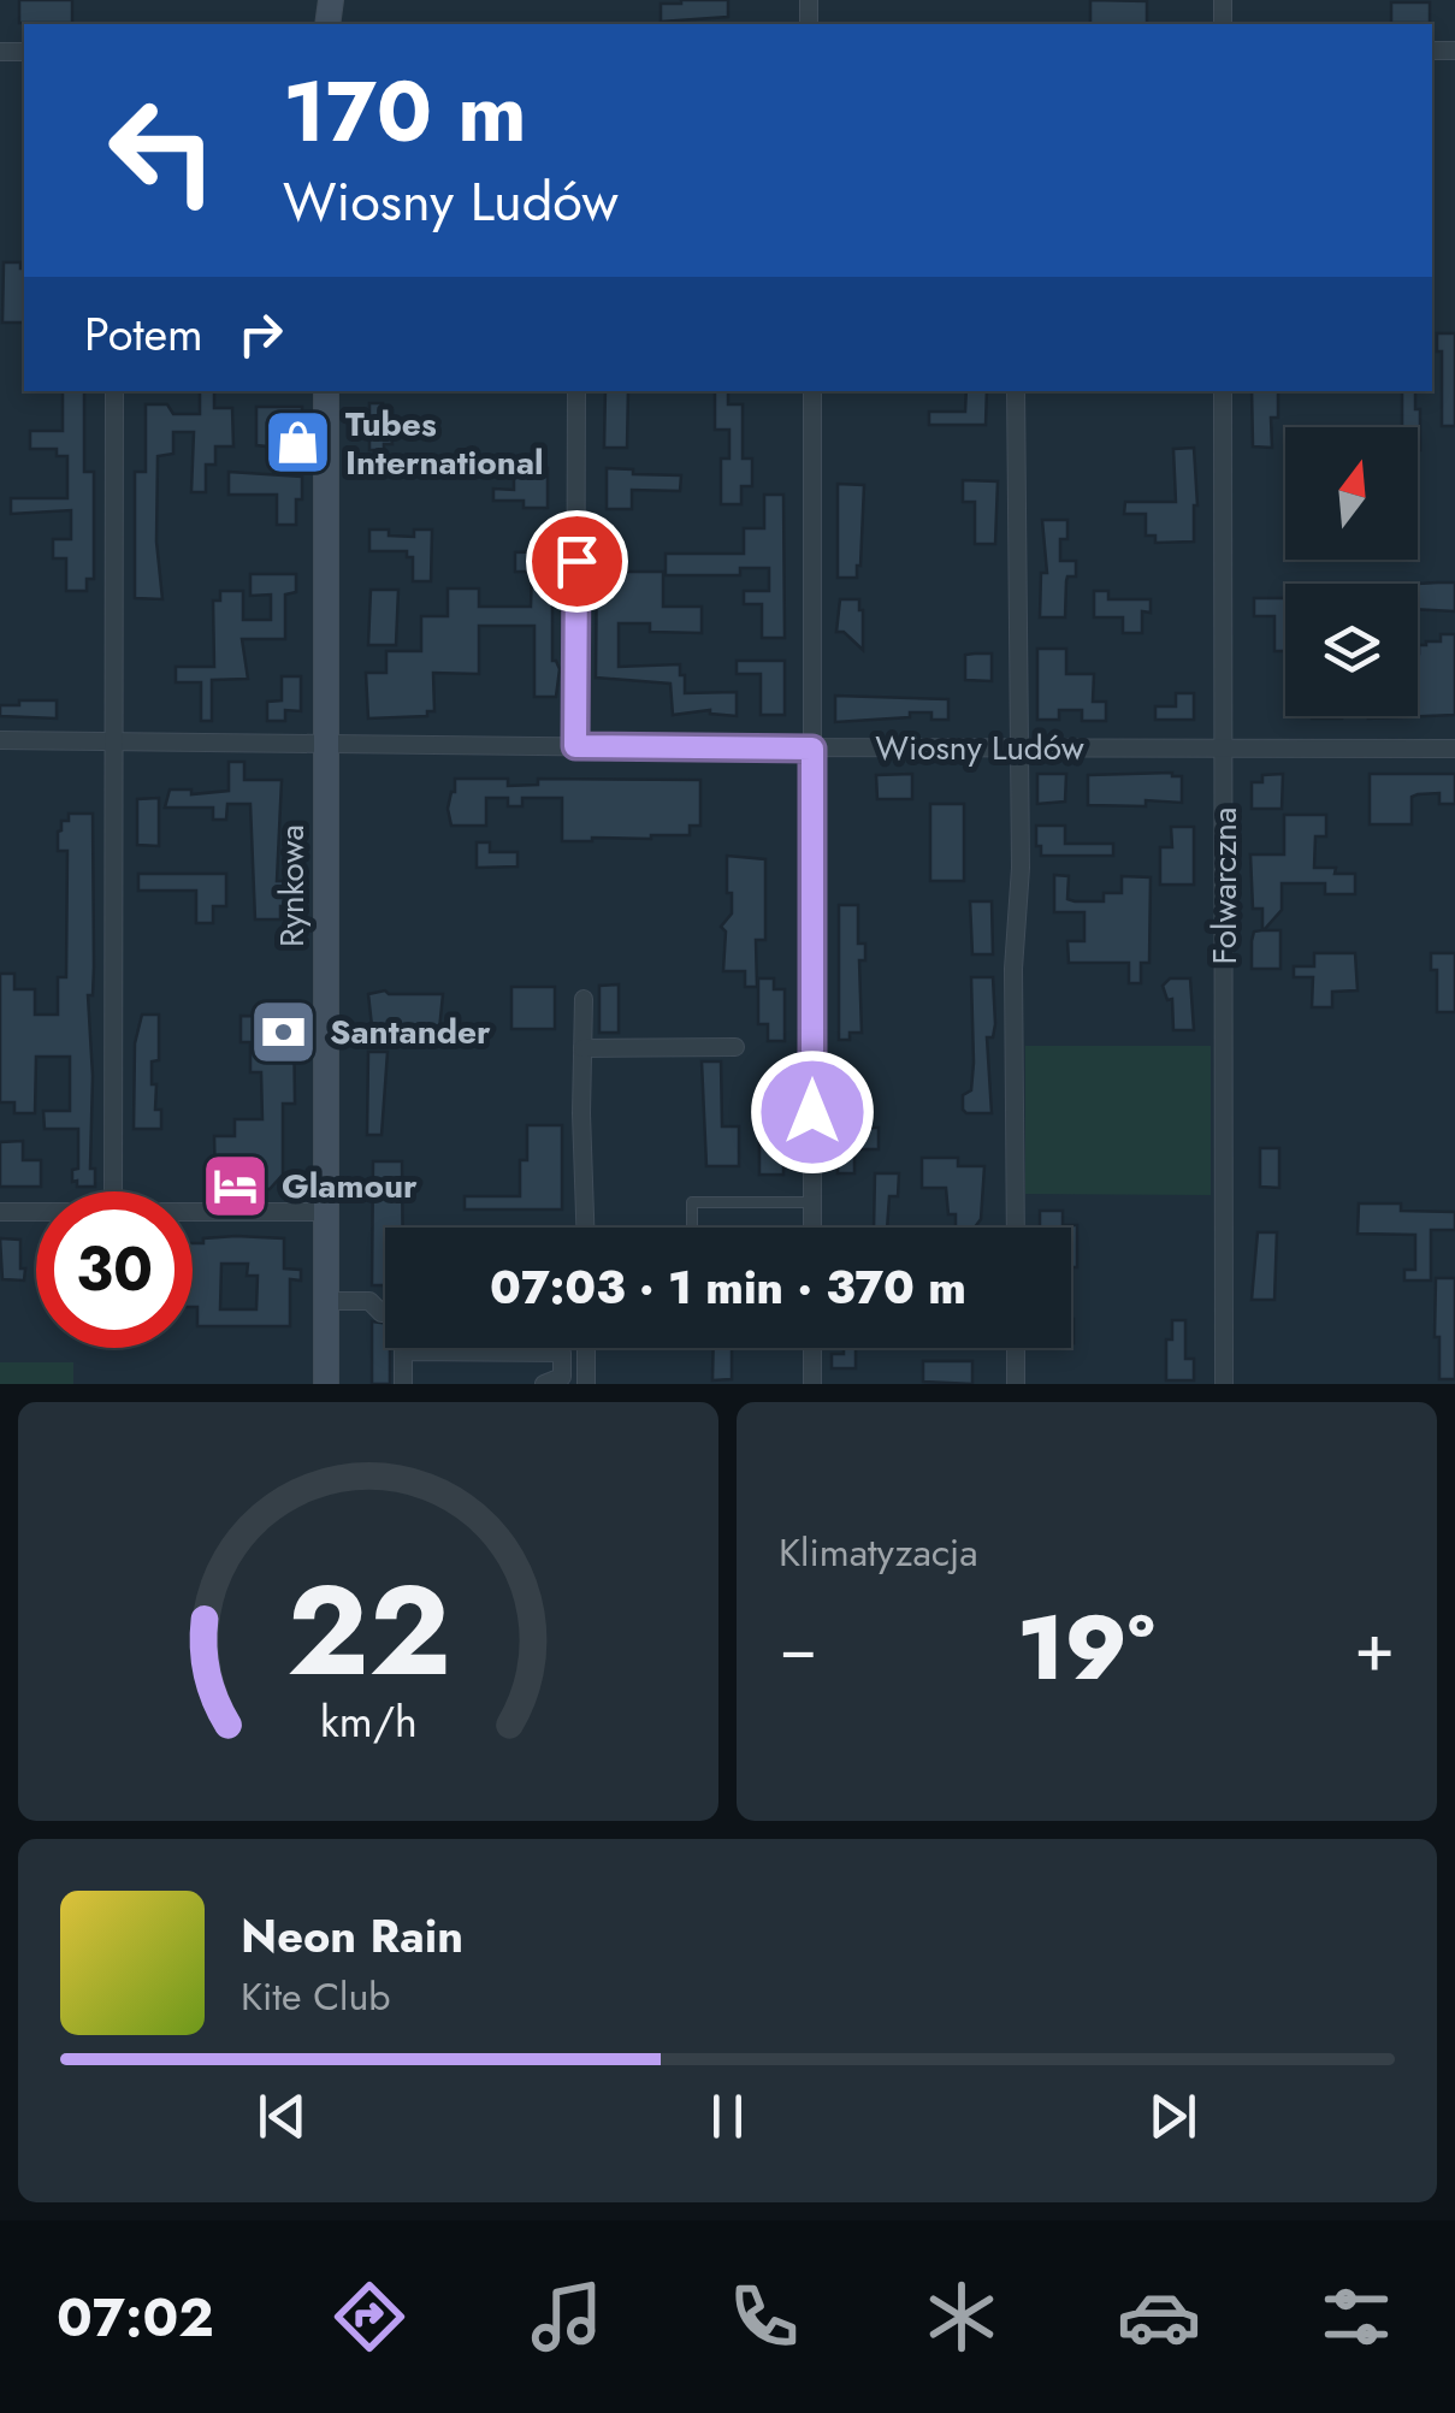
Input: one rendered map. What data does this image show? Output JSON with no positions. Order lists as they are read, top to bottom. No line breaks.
{"streets":{"street":["Wiosny Ludów","Rynkowa","Folwarczna"]},"crossings":[["Wiosny Ludów","Rynkowa"],["Wiosny Ludów","Folwarczna"]],"places":{"shop":["Tubes International"],"bank":["Santander"],"hotel":["Glamour"]},"north":"top","page":{"turn":["170 m","Wiosny Ludów"],"then":"Potem","limit":"30","trip":"07:03 · 1 min · 370 m","tile":"Klimatyzacja","heat":["−","19°","+"],"song":["Neon Rain","Kite Club"],"tabs":"07:02","gauge":["22","km/h"]}}
